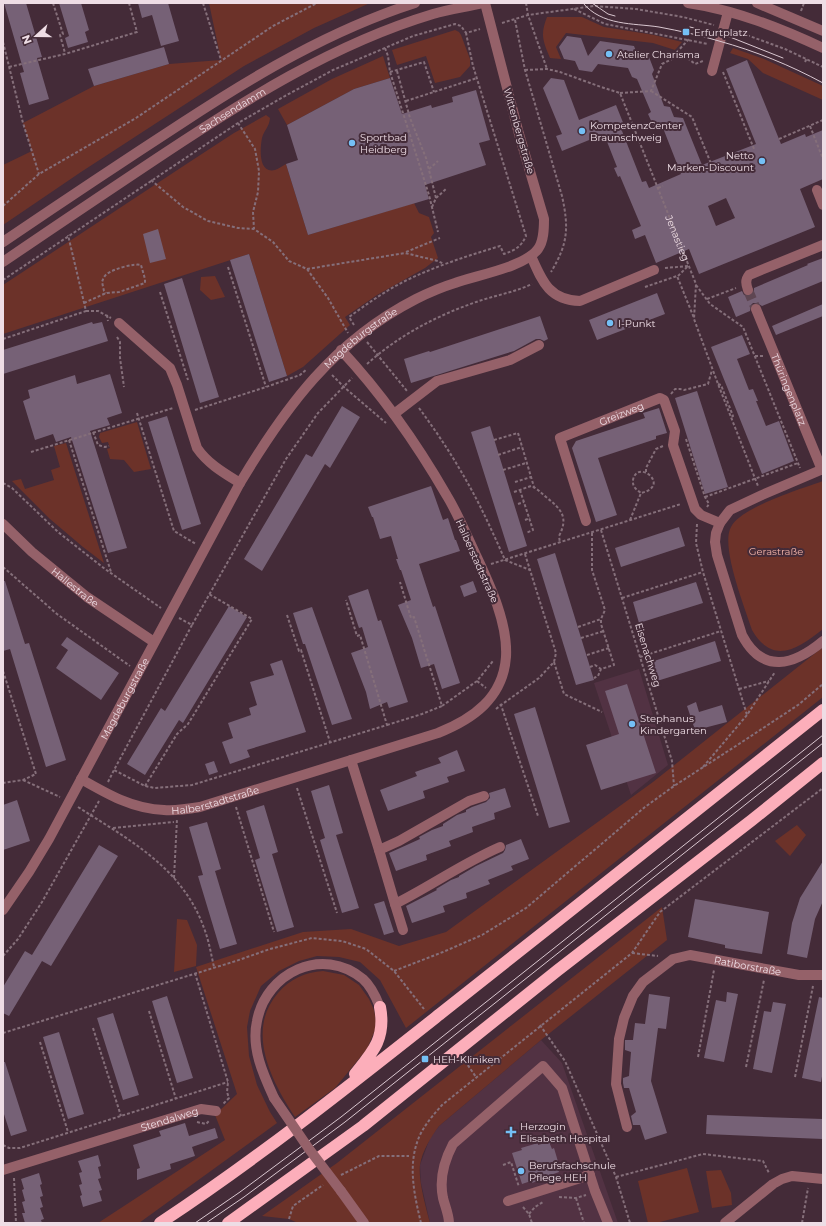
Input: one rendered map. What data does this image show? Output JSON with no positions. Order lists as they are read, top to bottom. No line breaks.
{"streets":{"street":["Sachsendamm","Wittenbergstraße","Magdeburgstraße","Thüringenplatz","Greizweg","Halberstadtstraße","Hallestraße","Ratiborstraße","Stendalweg"],"path":["Jenastieg","Eisenachweg"]},"crossings":[["Sachsendamm","Wittenbergstraße"],["Wittenbergstraße","Magdeburgstraße"],["Magdeburgstraße","Halberstadtstraße"],["Magdeburgstraße","Hallestraße"]],"parks":["Gerastraße"],"places":{"transit":["Erfurtplatz","HEH-Kliniken"],"other":["Atelier Charisma","KompetenzCenter Braunschweig","Sportbad Heidberg","Netto Marken-Discount","I-Punkt","Stephanus Kindergarten","Berufsfachschule Pflege HEH"],"health":["Herzogin Elisabeth Hospital"]},"north":"left"}
